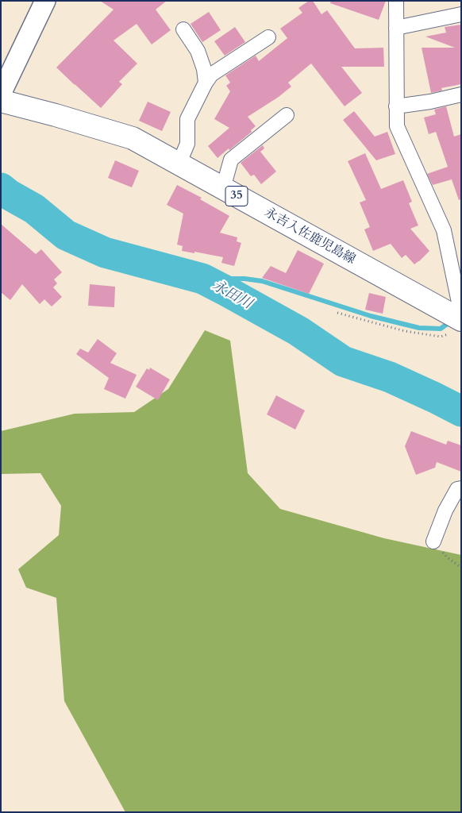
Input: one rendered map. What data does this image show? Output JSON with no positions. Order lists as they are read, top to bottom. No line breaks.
{"streets":{"main road":["35","永吉入佐鹿児島線"]},"water":["永田川"]}
